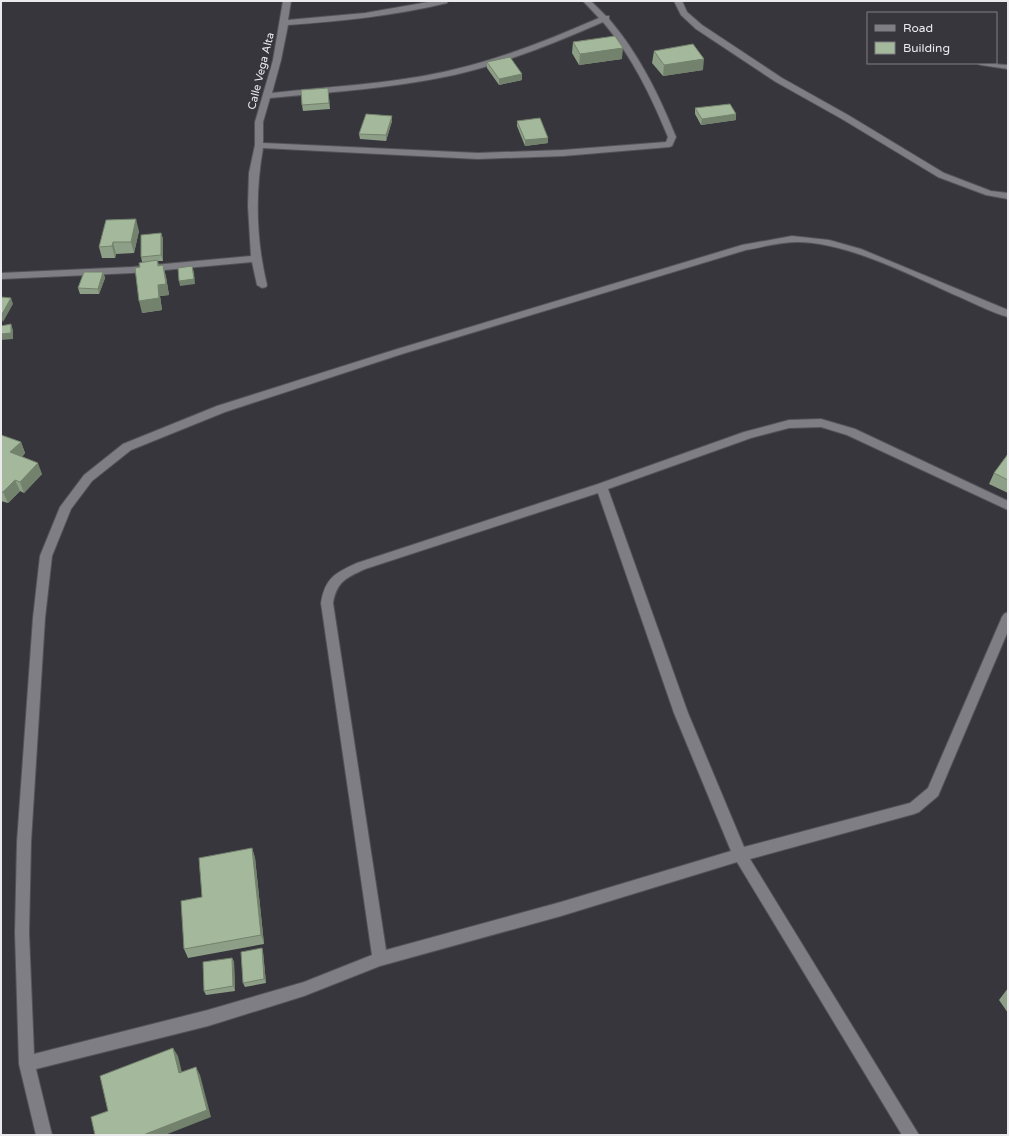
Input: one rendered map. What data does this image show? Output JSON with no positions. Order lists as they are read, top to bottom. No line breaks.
{"streets":{"street":["Calle Vega Alta"]},"legend":["Road","Building"]}
